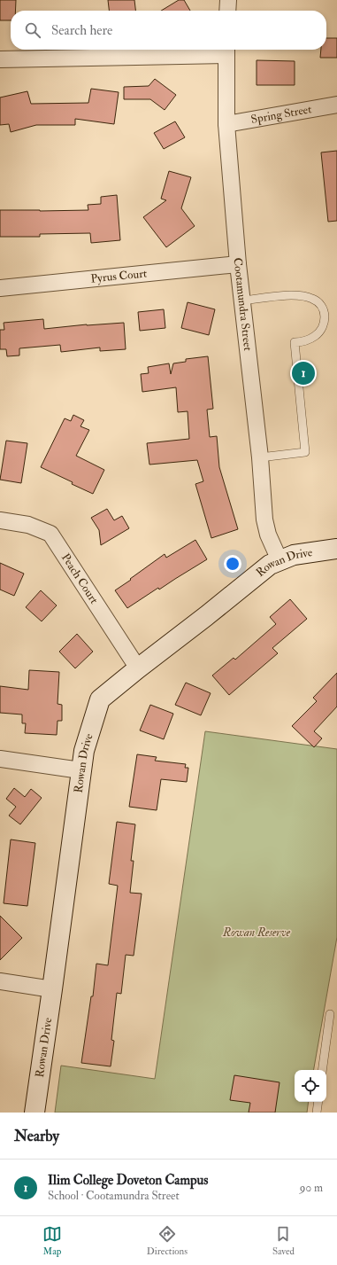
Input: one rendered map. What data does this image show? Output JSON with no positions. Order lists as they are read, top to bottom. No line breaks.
{"streets":{"street":["Spring Street","Pyrus Court","Cootamundra Street","Rowan Drive","Peach Court"]},"crossings":[["Spring Street","Cootamundra Street"],["Pyrus Court","Cootamundra Street"],["Cootamundra Street","Rowan Drive"],["Rowan Drive","Peach Court"]],"parks":["Rowan Reserve"],"page":{"search":"Search here","pins":"1","heading":"Nearby","list":[{"mark":"1","name":"Ilim College Doveton Campus","note":"School · Cootamundra Street","value":"90 m"}],"nav":["Map","Directions","Saved"]}}
